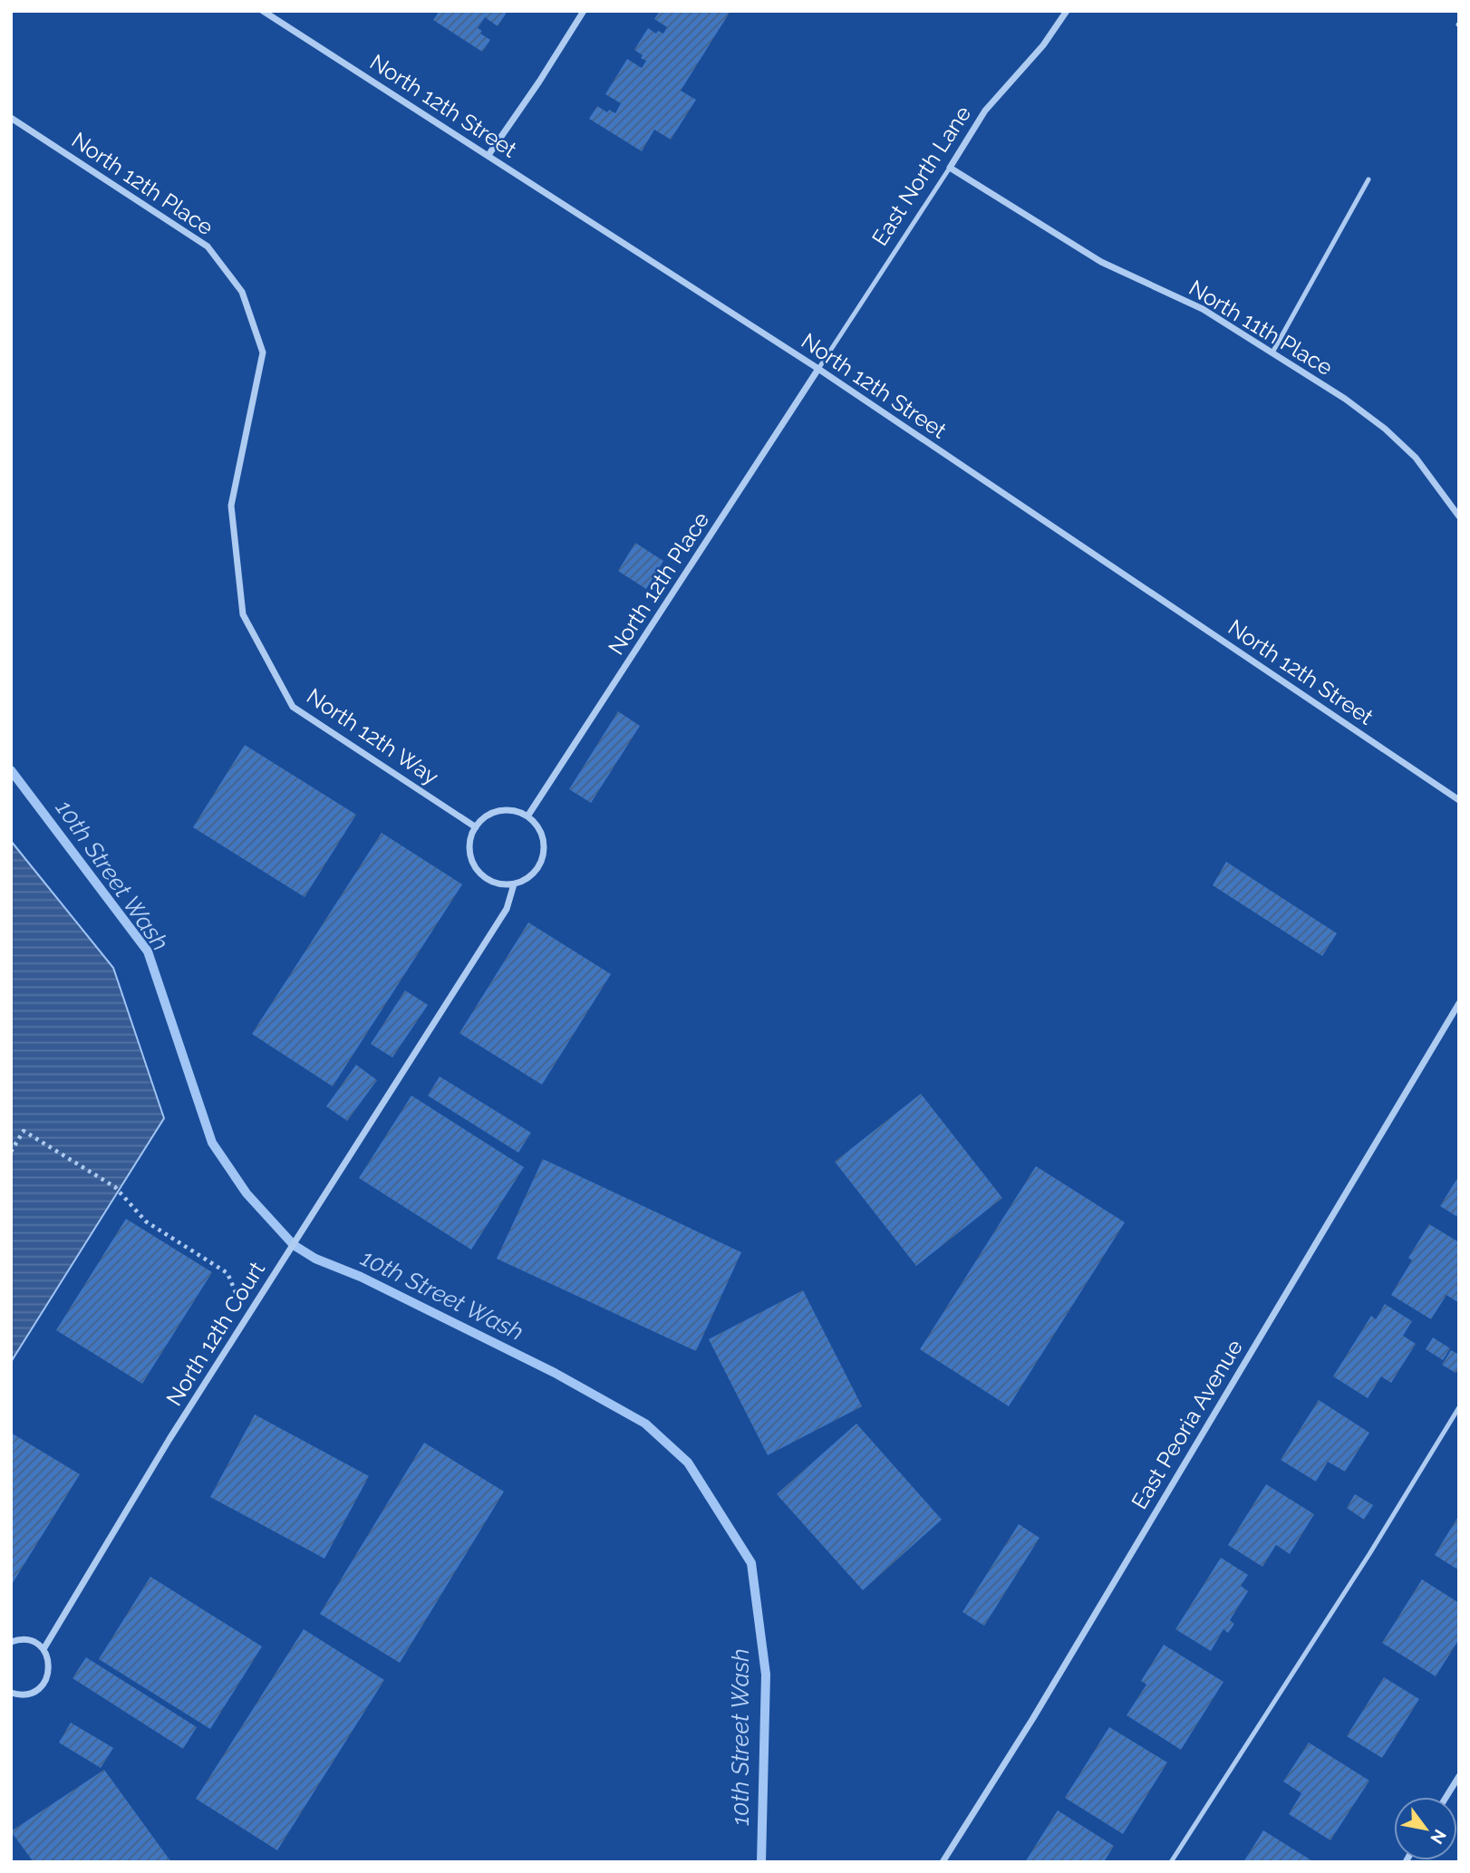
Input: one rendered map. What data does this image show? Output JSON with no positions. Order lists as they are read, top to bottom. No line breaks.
{"streets":{"street":["North 12th Street","East North Lane","North 12th Place","North 11th Place","North 12th Way","North 12th Court","East Peoria Avenue"]},"crossings":[["North 12th Street","East North Lane"],["North 12th Street","North 12th Place"],["East North Lane","North 12th Place"],["East North Lane","North 11th Place"],["North 12th Place","North 12th Way"],["North 12th Place","North 12th Court"],["North 12th Way","North 12th Court"]],"water":["10th Street Wash"],"north":"bottom right"}
